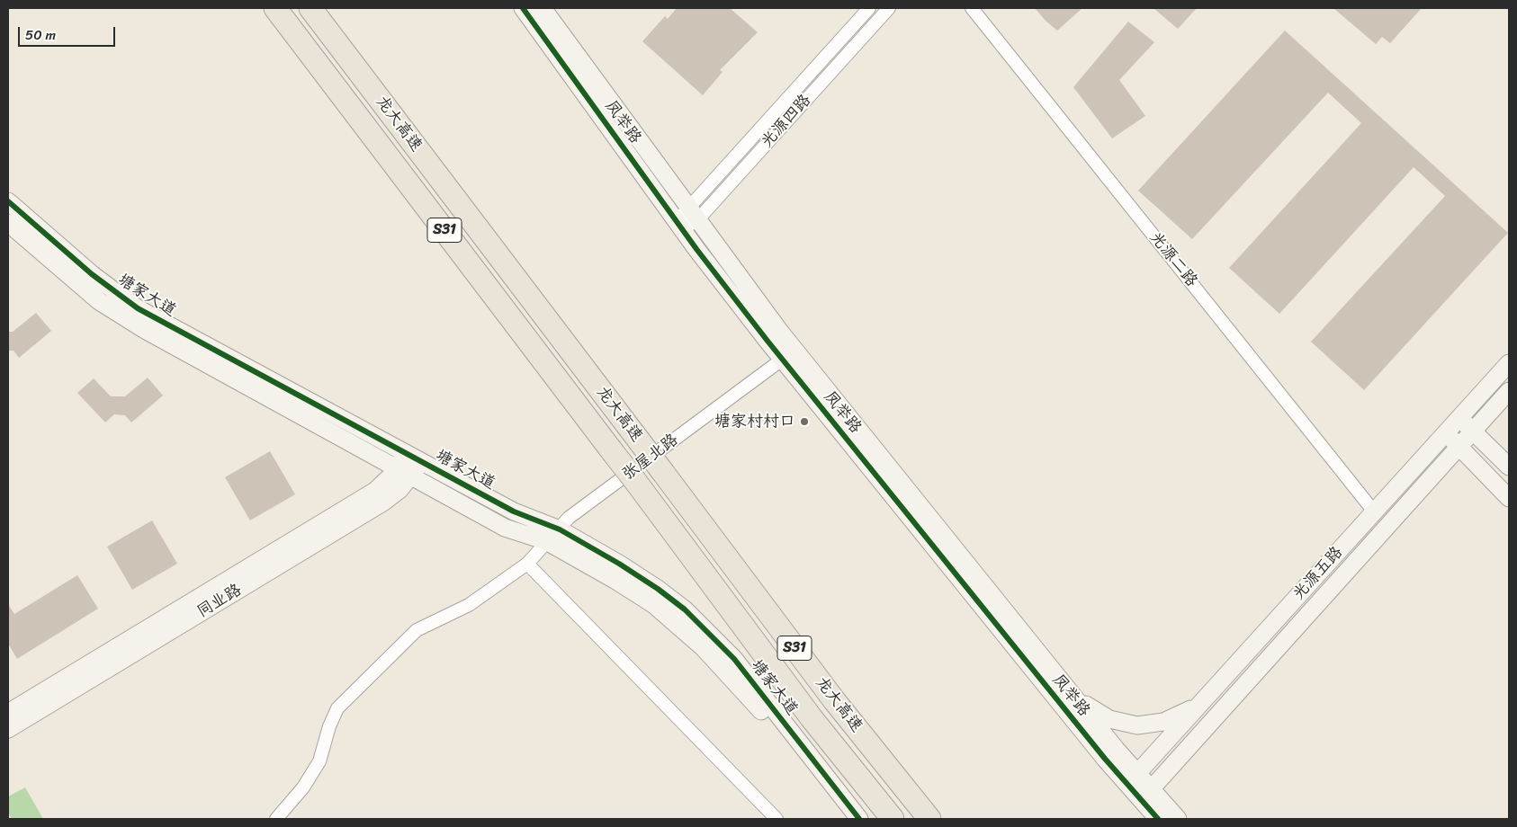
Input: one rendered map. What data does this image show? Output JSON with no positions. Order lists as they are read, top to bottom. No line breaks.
{"streets":{"highway":["龙大高速","S31"],"street":["光源四路","凤举路","光源二路","塘家大道","张屋北路","光源五路","同业路"]},"crossings":[["光源四路","凤举路"],["凤举路","张屋北路"],["凤举路","光源五路"],["光源二路","光源五路"],["塘家大道","张屋北路"],["塘家大道","同业路"]],"places":["塘家村村口"],"scale_bar":"50 m"}
